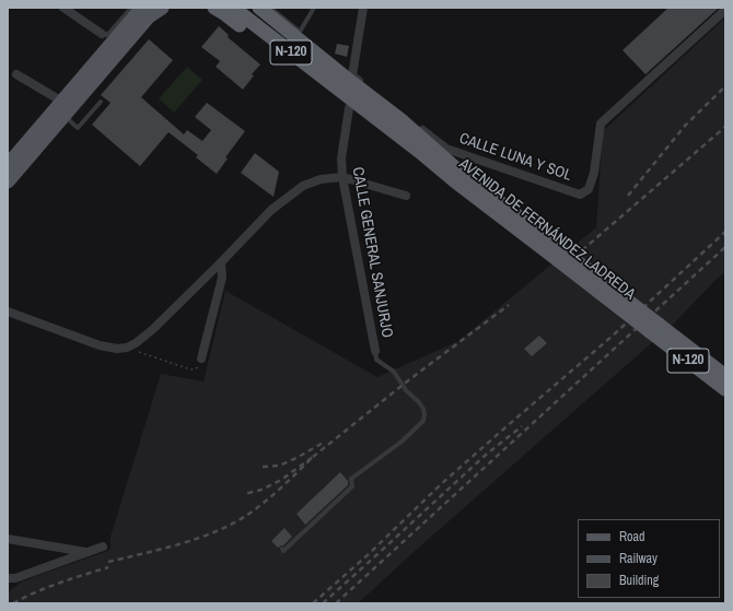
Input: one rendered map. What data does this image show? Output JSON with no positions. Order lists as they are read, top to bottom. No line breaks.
{"streets":{"highway":["N-120","AVENIDA DE FERNÁNDEZ LADREDA"],"street":["CALLE LUNA Y SOL","CALLE GENERAL SANJURJO"]},"crossings":[["N-120","CALLE LUNA Y SOL"],["N-120","AVENIDA DE FERNÁNDEZ LADREDA"],["N-120","CALLE GENERAL SANJURJO"],["CALLE LUNA Y SOL","AVENIDA DE FERNÁNDEZ LADREDA"],["CALLE LUNA Y SOL","CALLE GENERAL SANJURJO"],["AVENIDA DE FERNÁNDEZ LADREDA","CALLE GENERAL SANJURJO"]],"legend":["Road","Railway","Building"]}
